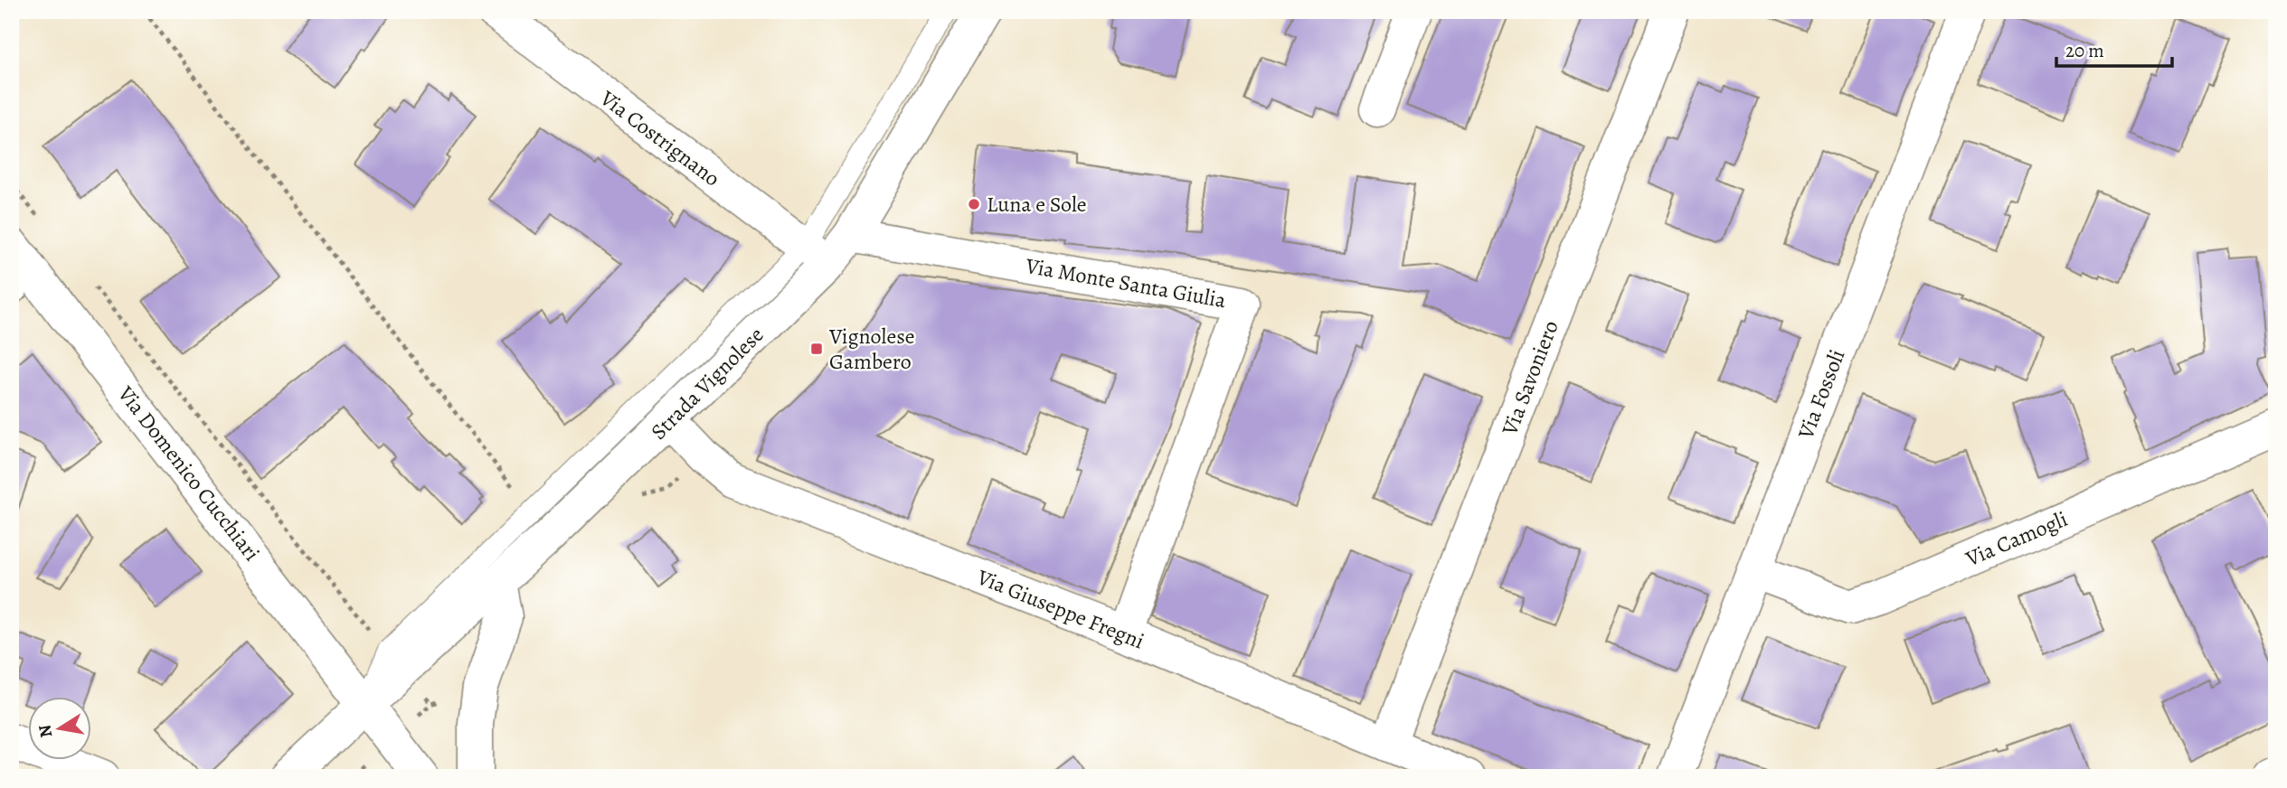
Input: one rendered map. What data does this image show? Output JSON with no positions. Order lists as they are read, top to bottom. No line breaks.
{"streets":{"street":["Via Costrignano","Via Monte Santa Giulia","Via Savoniero","Strada Vignolese","Via Fossoli","Via Domenico Cucchiari","Via Camogli","Via Giuseppe Fregni"]},"crossings":[["Via Costrignano","Strada Vignolese"],["Via Monte Santa Giulia","Strada Vignolese"],["Via Monte Santa Giulia","Via Giuseppe Fregni"],["Via Savoniero","Via Giuseppe Fregni"],["Strada Vignolese","Via Domenico Cucchiari"],["Strada Vignolese","Via Giuseppe Fregni"],["Via Fossoli","Via Camogli"]],"places":{"other":["Luna e Sole"],"transit":["Vignolese Gambero"]},"scale_bar":"20 m","north":"left"}
